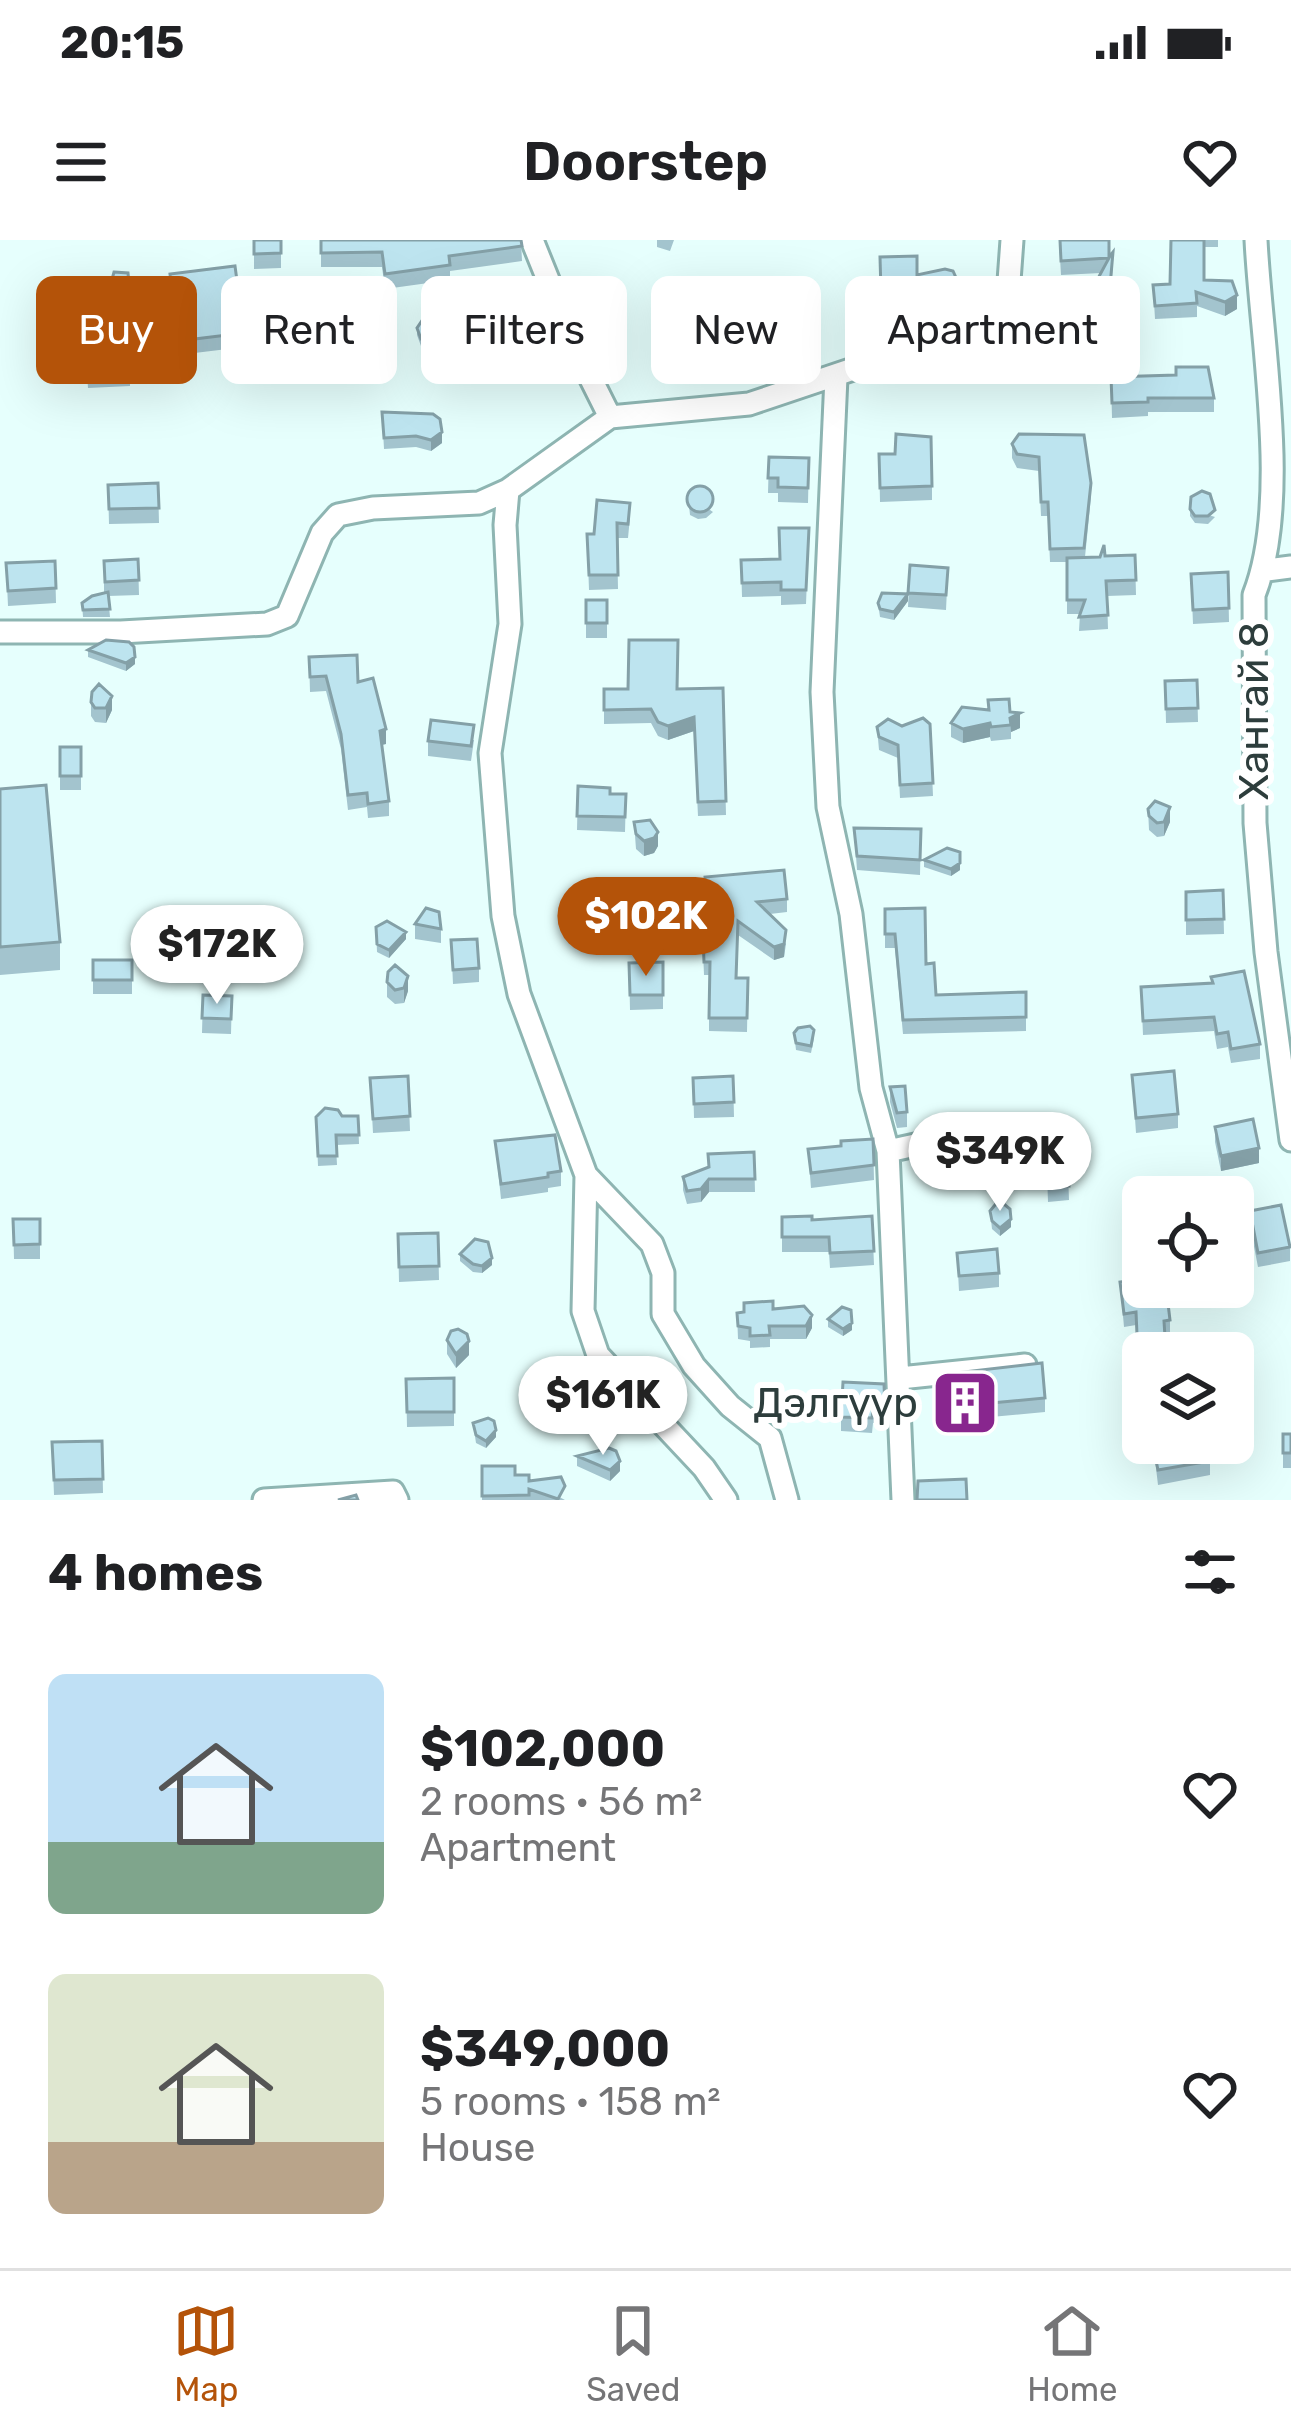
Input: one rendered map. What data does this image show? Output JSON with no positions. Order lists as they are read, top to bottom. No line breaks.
{"streets":{"street":["Хангай 8"]},"places":{"building":["Дэлгүүр"]},"page":{"status":"20:15","header":"Doorstep","chip":["Buy","Rent","Filters","New","Apartment"],"price":["$102K","$172K","$349K","$161K"],"heading":"4 homes","list":[{"name":"$102,000","note":"2 rooms · 56 m² · Apartment"},{"name":"$349,000","note":"5 rooms · 158 m² · House"}],"tabs":["Map","Saved","Home"]}}
